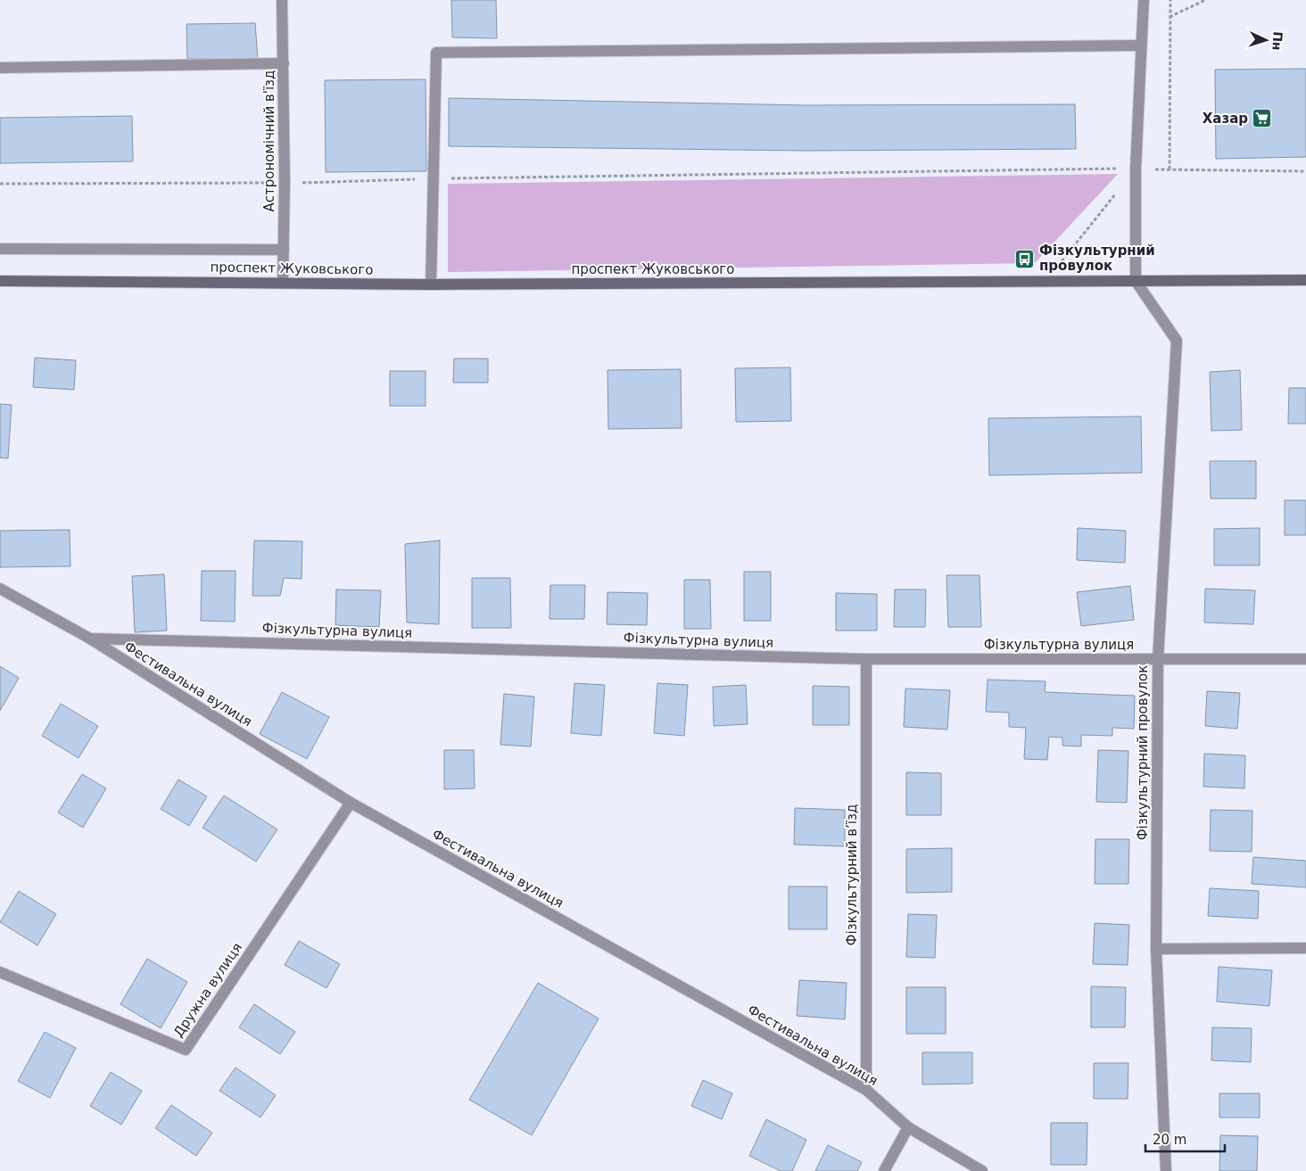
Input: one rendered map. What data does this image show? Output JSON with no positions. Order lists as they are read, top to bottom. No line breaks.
{"streets":{"street":["Астрономічний в'їзд","проспект Жуковського","Фізкультурна вулиця","Фестивальна вулиця","Фізкультурний провулок","Фізкультурний в’їзд","Дружна вулиця"]},"crossings":[["Астрономічний в'їзд","проспект Жуковського"],["проспект Жуковського","Фізкультурний провулок"],["Фізкультурна вулиця","Фестивальна вулиця"],["Фізкультурна вулиця","Фізкультурний провулок"],["Фізкультурна вулиця","Фізкультурний в’їзд"],["Фестивальна вулиця","Фізкультурний в’їзд"],["Фестивальна вулиця","Дружна вулиця"]],"places":{"supermarket":["Хазар"],"bus stop":["Фізкультурний провулок"]},"scale_bar":"20 m","north":"right"}
